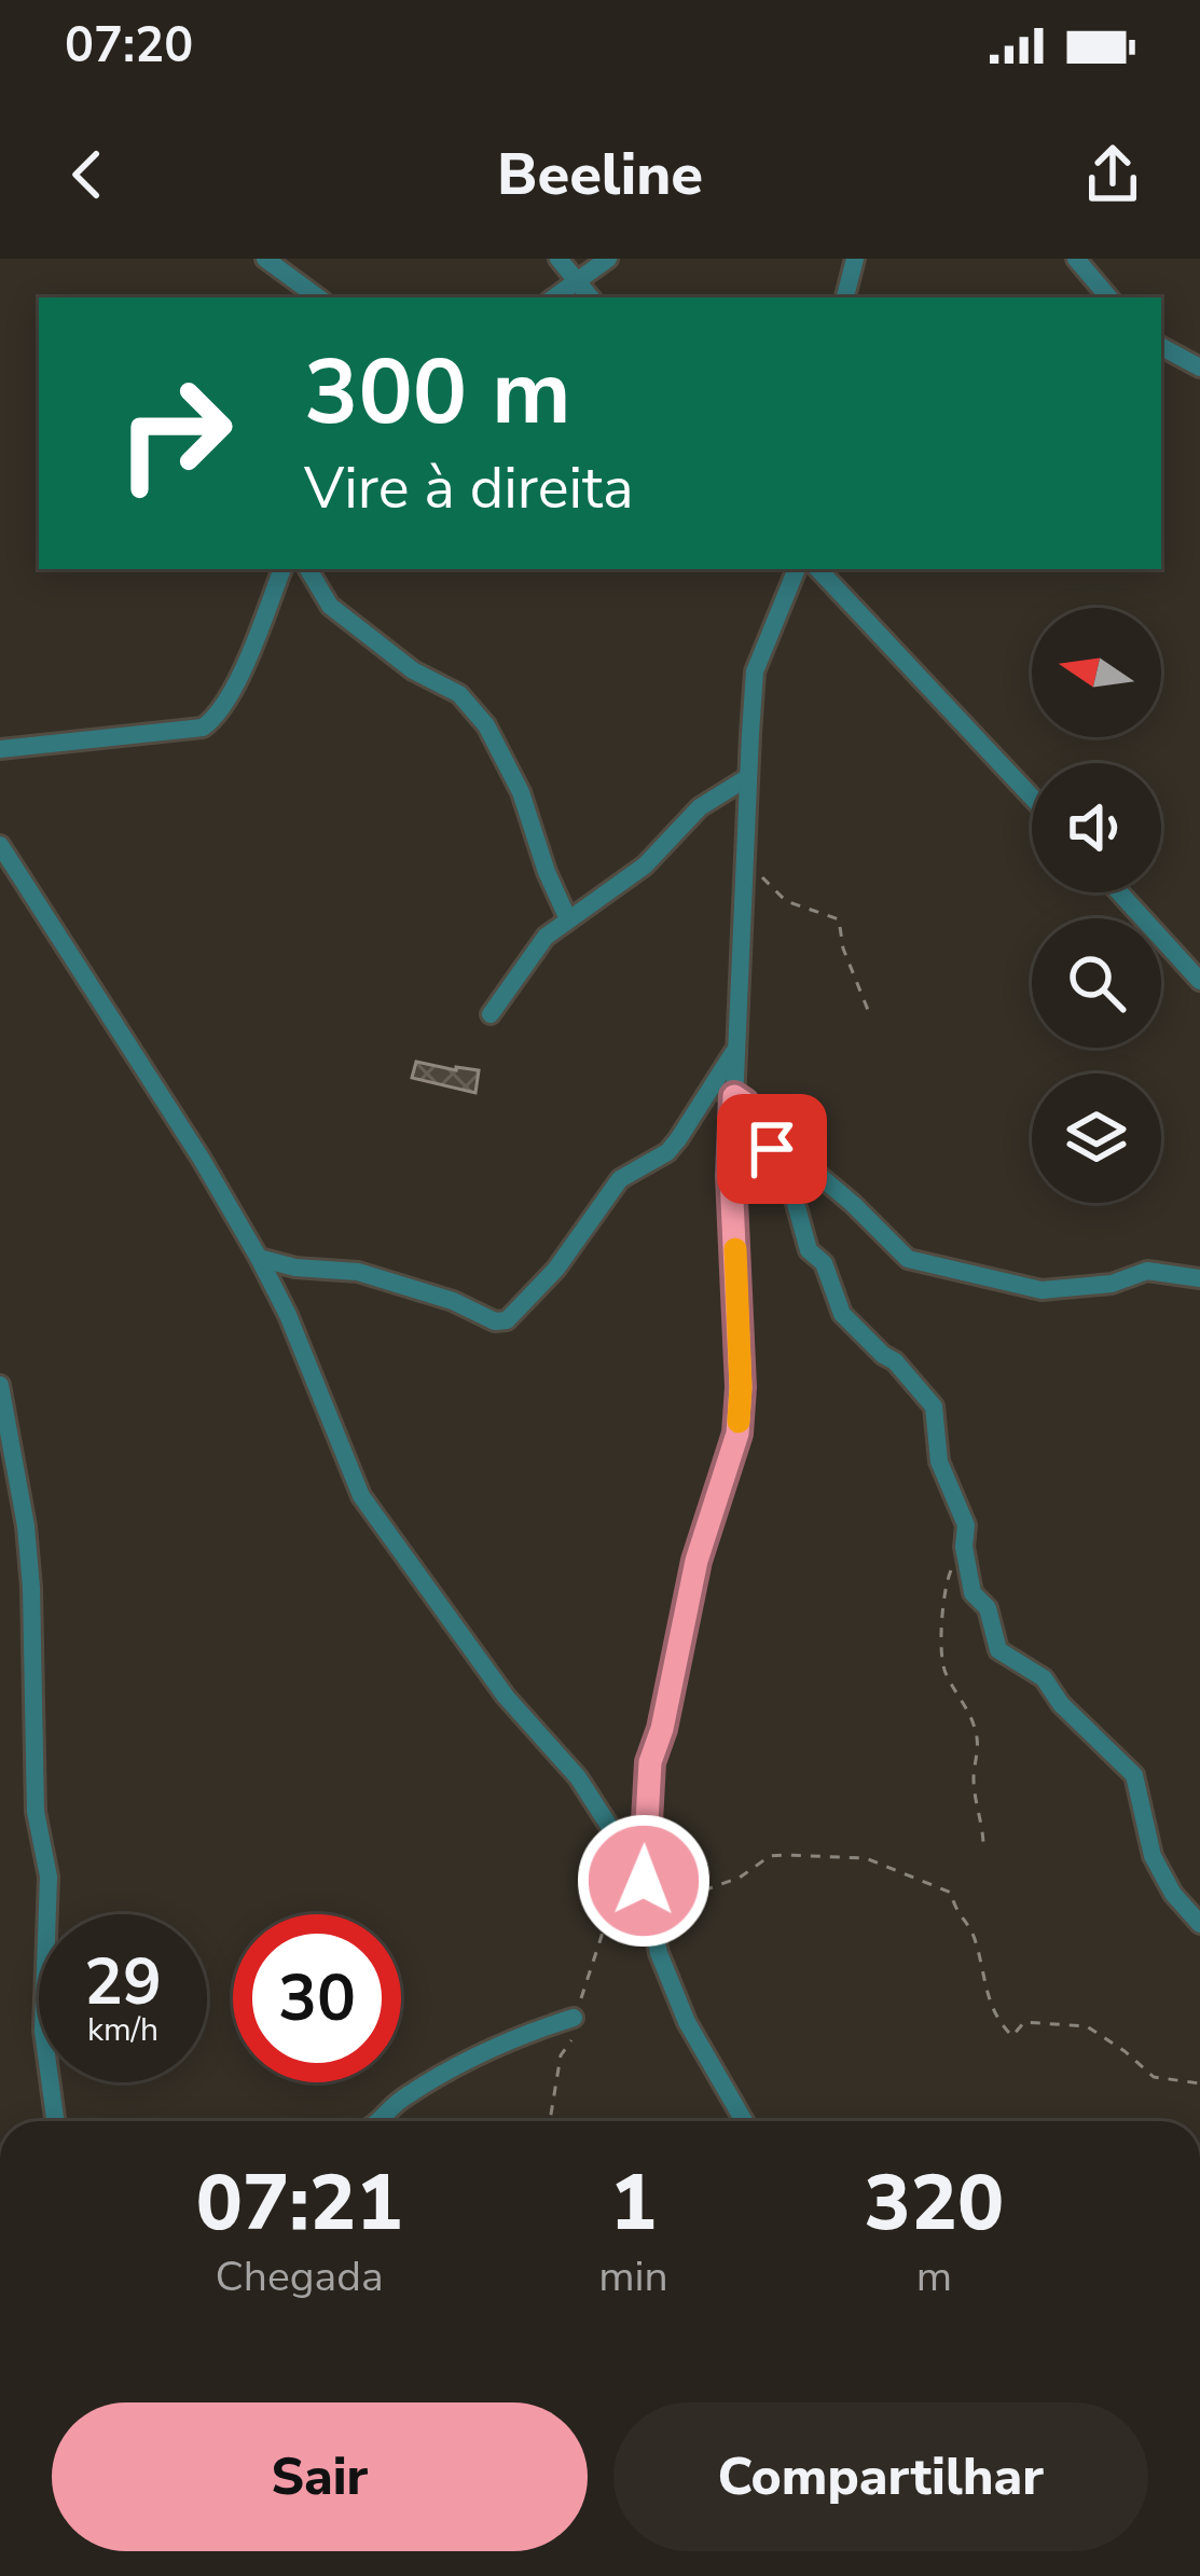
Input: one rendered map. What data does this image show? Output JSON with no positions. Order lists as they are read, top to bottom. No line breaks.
{"north":"left","page":{"status":"07:20","header":"Beeline","turn":["300 m","Vire à direita"],"speed":"29 km/h","limit":"30","eta":["07:21","Chegada","1","min","320","m"],"buttons":["Sair","Compartilhar"]}}
